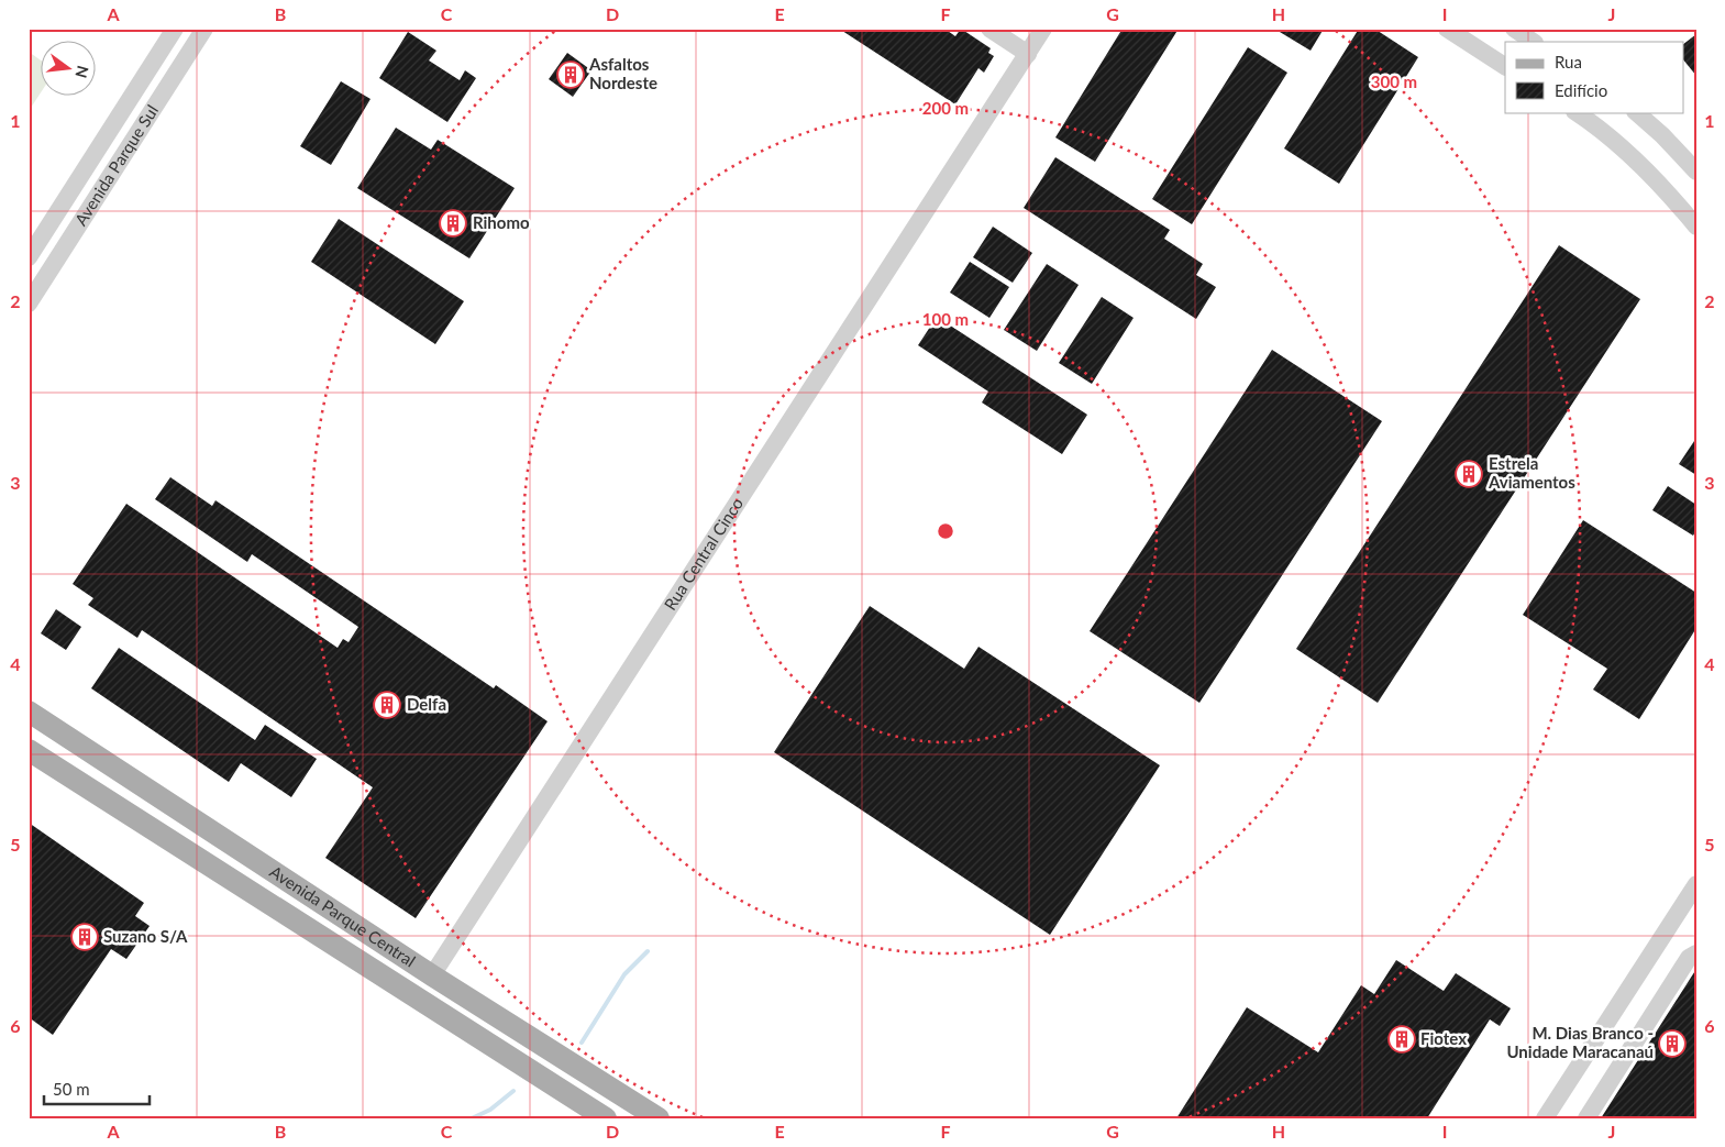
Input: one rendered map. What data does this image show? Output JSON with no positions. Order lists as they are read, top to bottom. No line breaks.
{"streets":{"main road":["Avenida Parque Central"],"street":["Avenida Parque Sul","Rua Central Cinco"]},"crossings":[["Rua Central Cinco","Avenida Parque Central"]],"places":{"building":["Asfaltos Nordeste","Rihomo","Estrela Aviamentos","Delfa","Suzano S/A","Fiotex","M. Dias Branco - Unidade Maracanaú"]},"legend":["Rua","Edifício"],"scale_bar":"50 m","north":"right","grid":{"columns":["A","B","C","D","E","F","G","H","I","J"],"rows":["1","2","3","4","5","6"]},"rings":["300 m","200 m","100 m"]}
